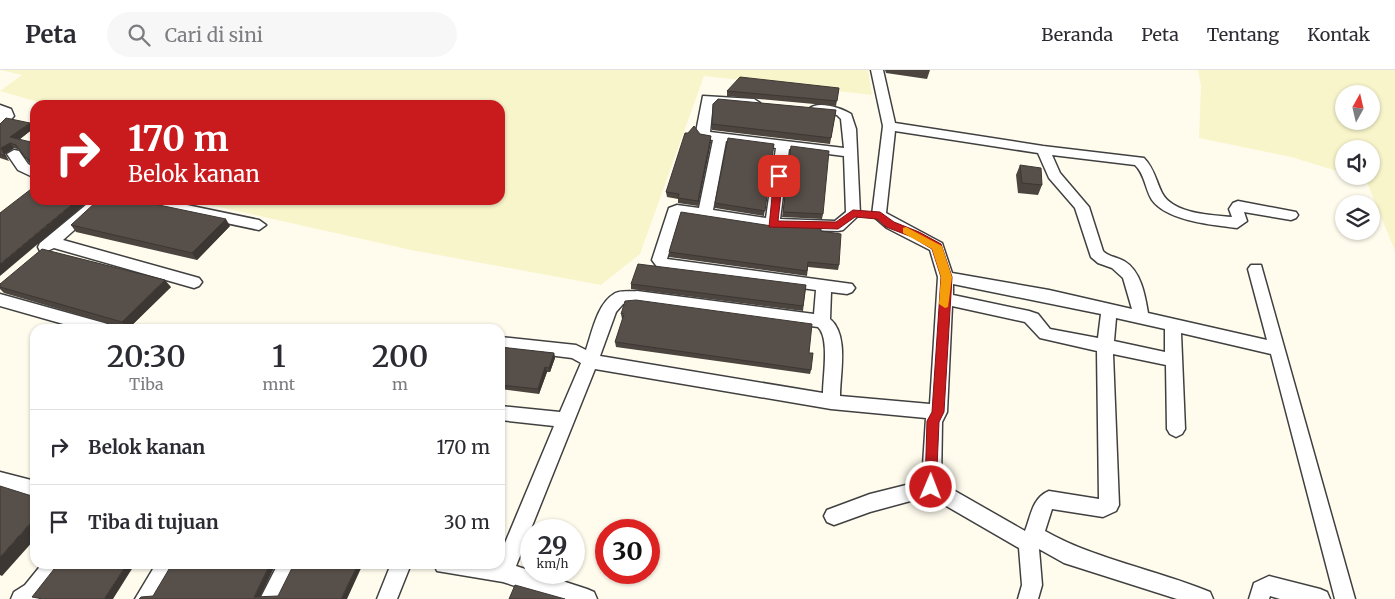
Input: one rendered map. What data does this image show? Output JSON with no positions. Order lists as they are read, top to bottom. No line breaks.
{"north":"top","page":{"header":"Peta","search":"Cari di sini","nav":["Beranda","Peta","Tentang","Kontak"],"turn":["170 m","Belok kanan"],"eta":["20:30","Tiba","1","mnt","200","m"],"list":[{"name":"Belok kanan","value":"170 m"},{"name":"Tiba di tujuan","value":"30 m"}],"speed":"29 km/h","limit":"30"}}
